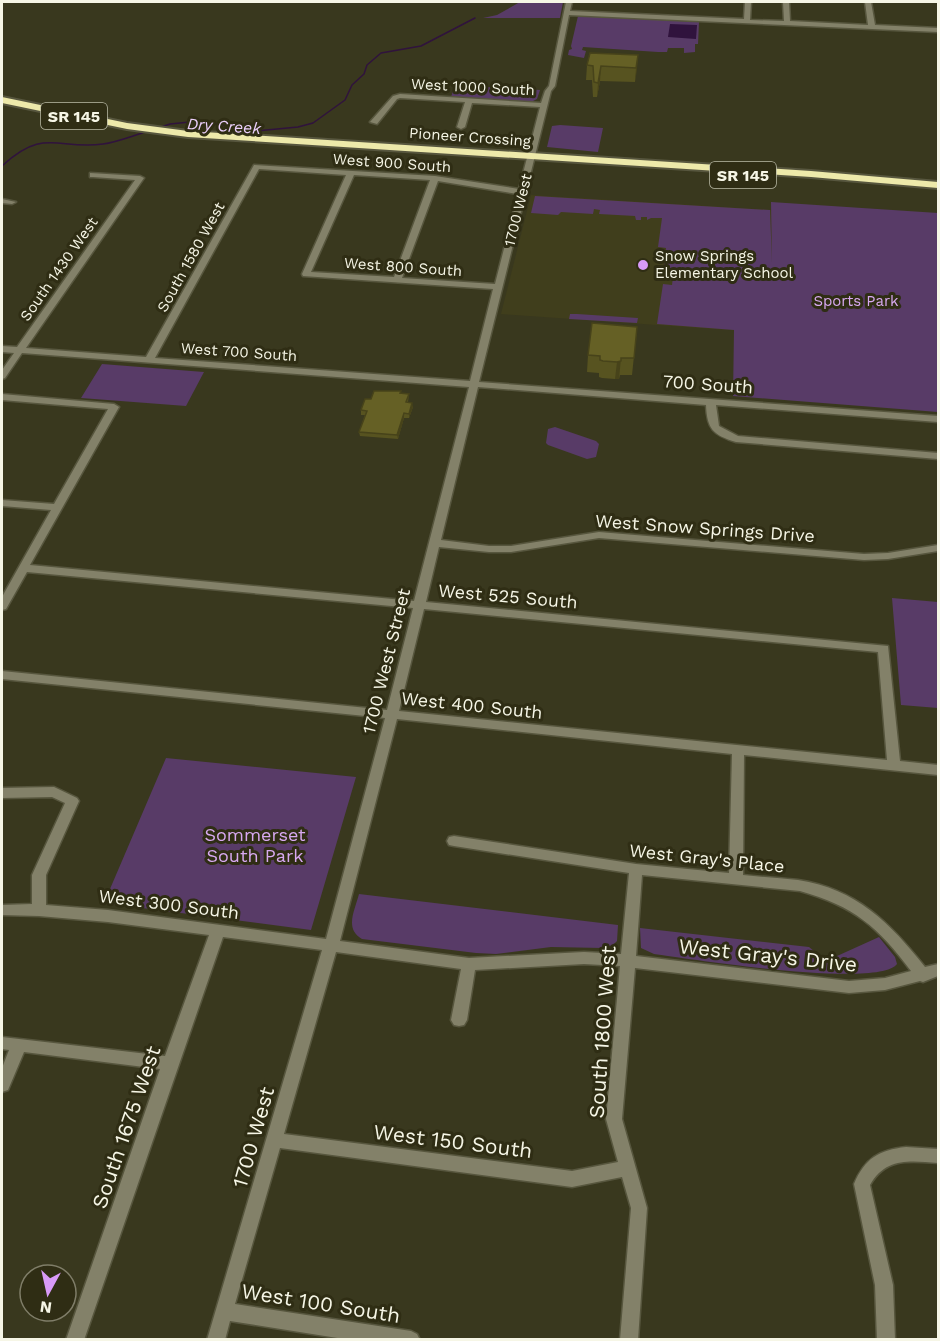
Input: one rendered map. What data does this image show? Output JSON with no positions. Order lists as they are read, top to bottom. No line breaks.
{"streets":{"highway":["SR 145","Pioneer Crossing"],"street":["West 1000 South","West 900 South","1700 West","South 1580 West","West 800 South","South 1430 West","West 700 South","700 South","West Snow Springs Drive","West 525 South","1700 West Street","West 400 South","West Gray's Place","West 300 South","West Gray's Drive","South 1800 West","South 1675 West","West 150 South","West 100 South"]},"crossings":[["West 1000 South","1700 West"],["Pioneer Crossing","1700 West"],["West 900 South","1700 West"],["West 900 South","South 1580 West"],["West 900 South","West 800 South"],["1700 West","West 800 South"],["1700 West","West 700 South"],["1700 West","700 South"],["1700 West","1700 West Street"],["1700 West","West 300 South"],["1700 West","West 150 South"],["1700 West","West 100 South"],["South 1580 West","West 700 South"],["South 1430 West","West 700 South"],["West 700 South","700 South"],["West 700 South","1700 West Street"],["700 South","1700 West Street"],["West Snow Springs Drive","1700 West Street"],["West 525 South","1700 West Street"],["West 525 South","West 400 South"],["1700 West Street","West 400 South"],["1700 West Street","West 300 South"],["West Gray's Place","West Gray's Drive"],["West Gray's Place","South 1800 West"],["West 300 South","West Gray's Drive"],["West 300 South","South 1675 West"],["West Gray's Drive","South 1800 West"],["South 1800 West","West 150 South"]],"water":["Dry Creek"],"parks":["Sports Park","Sommerset South Park"],"places":["Snow Springs Elementary School"],"north":"bottom"}
